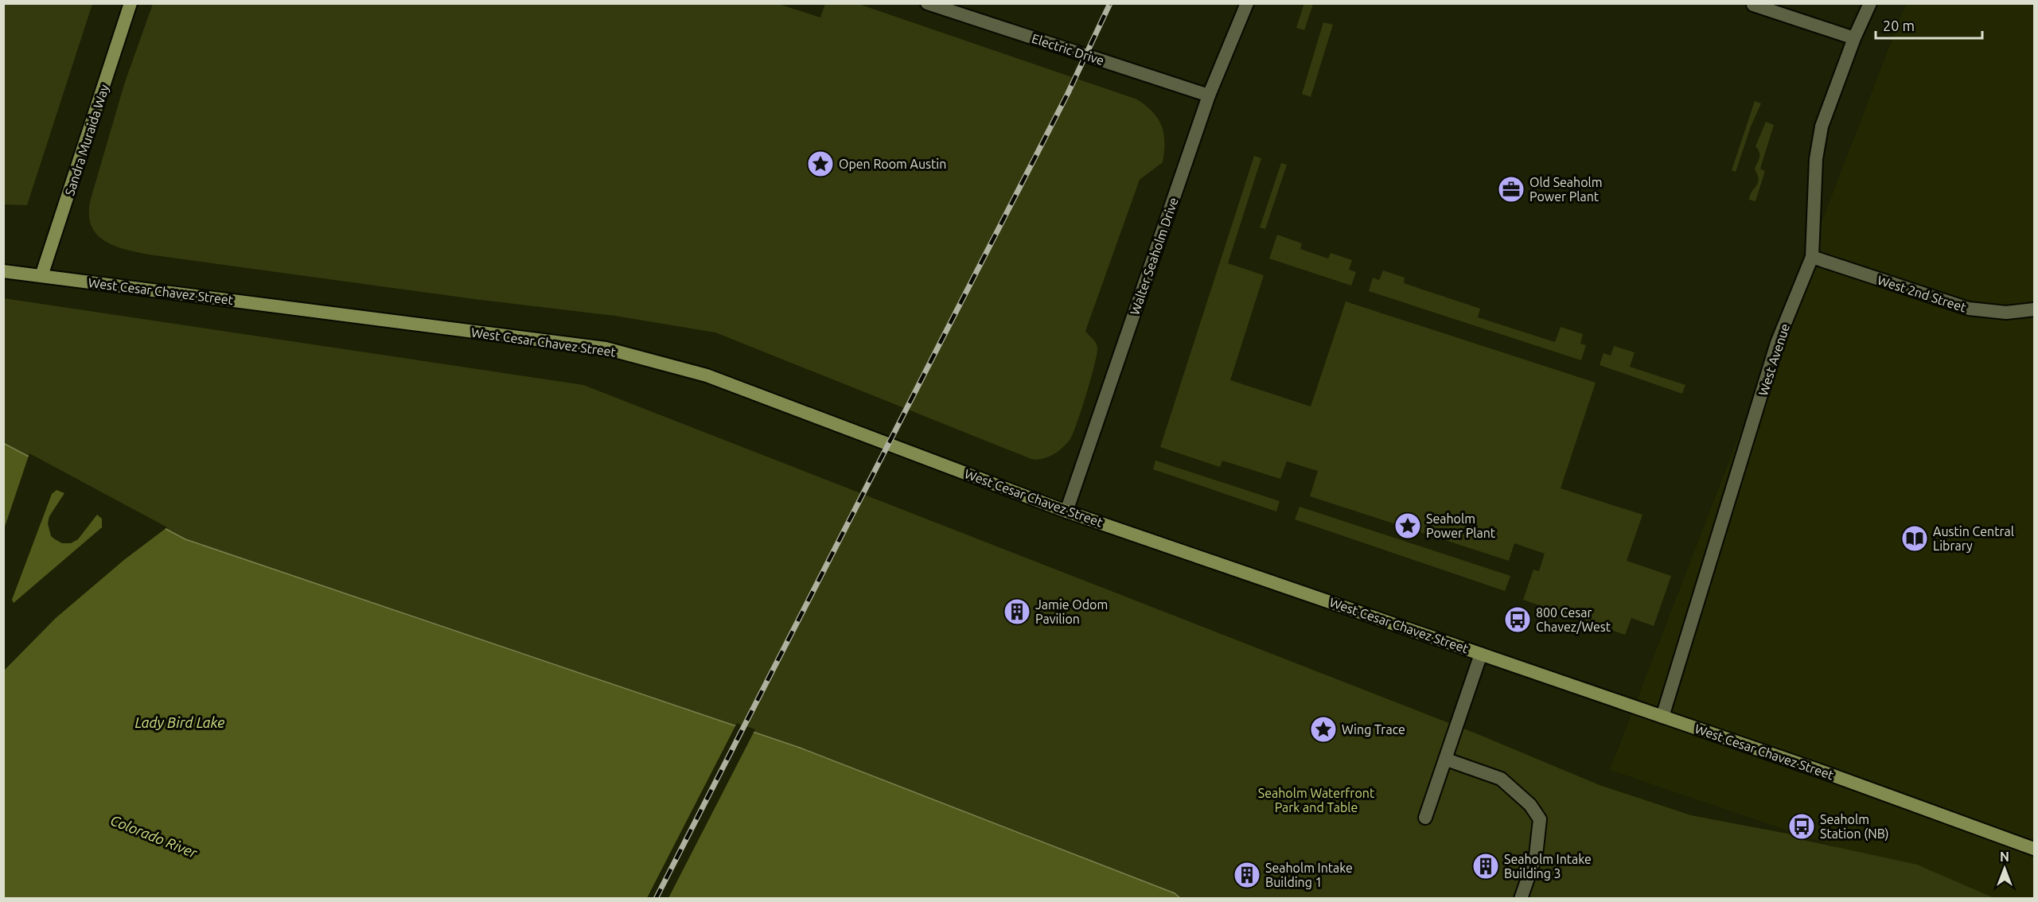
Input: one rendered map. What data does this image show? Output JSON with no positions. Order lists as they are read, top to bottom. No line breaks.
{"streets":{"main road":["Sandra Muraida Way","West Cesar Chavez Street"],"street":["Electric Drive","Walter Seaholm Drive","West 2nd Street","West Avenue"]},"crossings":[["Electric Drive","Walter Seaholm Drive"],["Sandra Muraida Way","West Cesar Chavez Street"],["Walter Seaholm Drive","West Cesar Chavez Street"],["West Cesar Chavez Street","West Avenue"],["West 2nd Street","West Avenue"]],"water":["Lady Bird Lake","Colorado River"],"parks":["Seaholm Waterfront Park and Table"],"places":{"place":["Open Room Austin","Seaholm Power Plant","Wing Trace"],"office":["Old Seaholm Power Plant"],"library":["Austin Central Library"],"building":["Jamie Odom Pavilion","Seaholm Intake Building 3","Seaholm Intake Building 1"],"bus stop":["800 Cesar Chavez/West","Seaholm Station (NB)"]},"scale_bar":"20 m","north":"top"}
